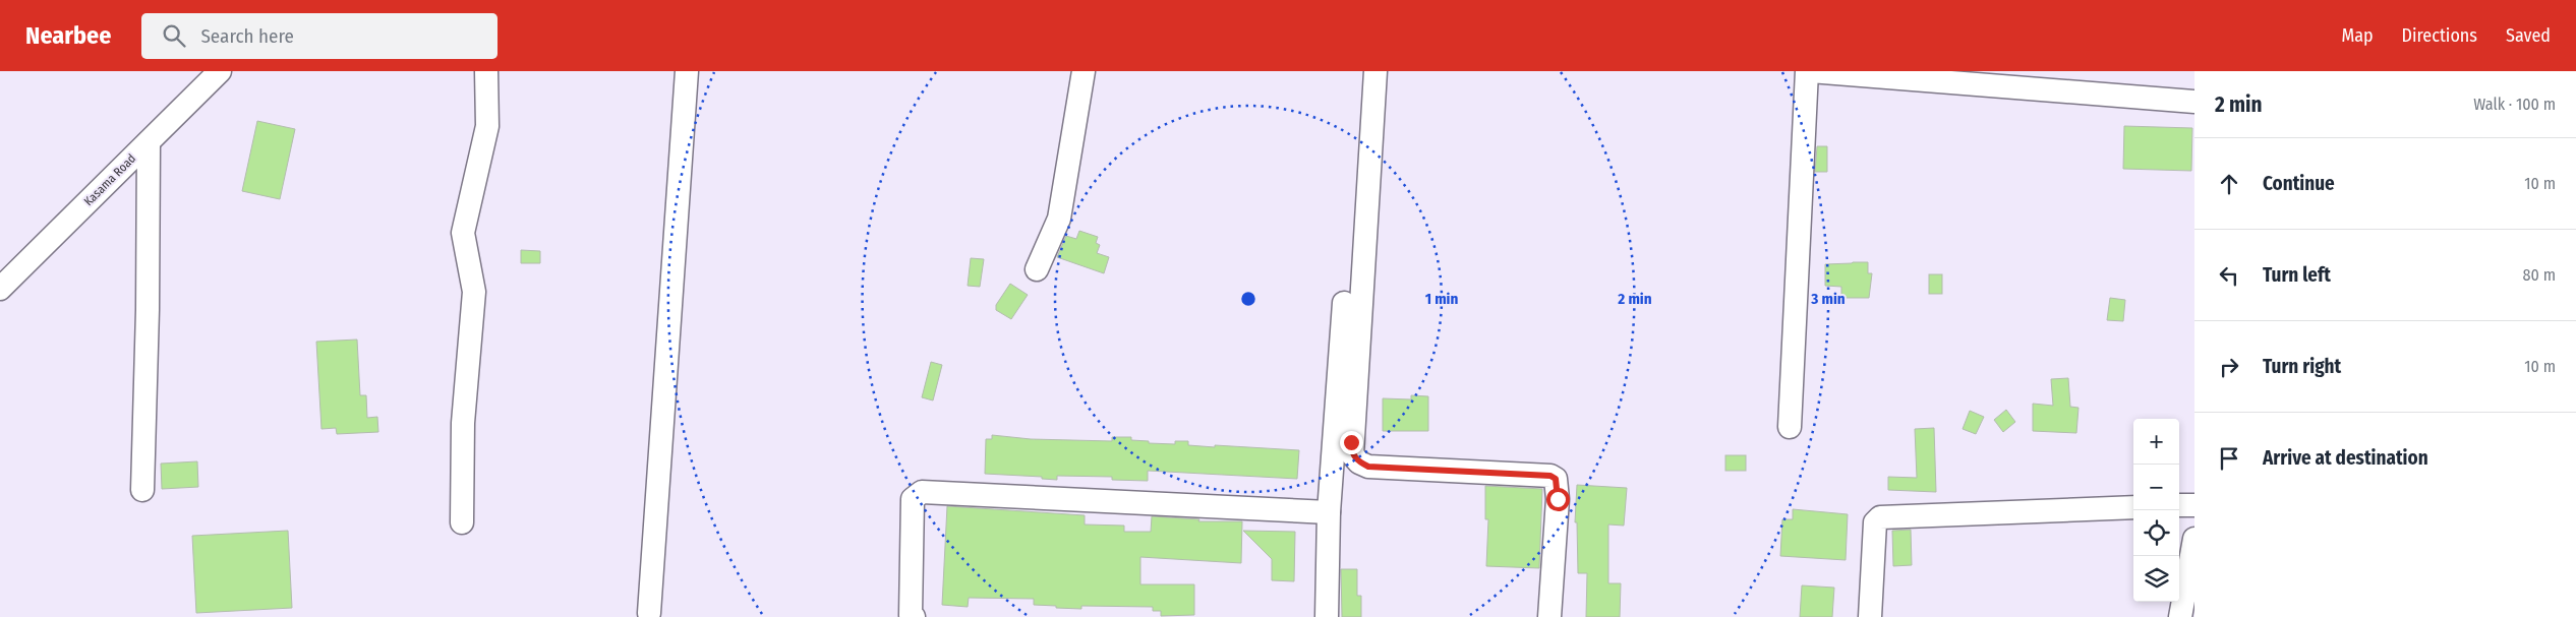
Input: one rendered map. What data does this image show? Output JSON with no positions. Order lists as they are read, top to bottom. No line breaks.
{"streets":{"street":["Kasama Road"]},"page":{"header":"Nearbee","search":"Search here","nav":["Map","Directions","Saved"],"heading":["2 min","Walk · 100 m"],"list":[["Continue","10 m"],["Turn left","80 m"],["Turn right","10 m"],"Arrive at destination"],"map_buttons":["+","−"]},"rings":["1 min","2 min","3 min"]}
